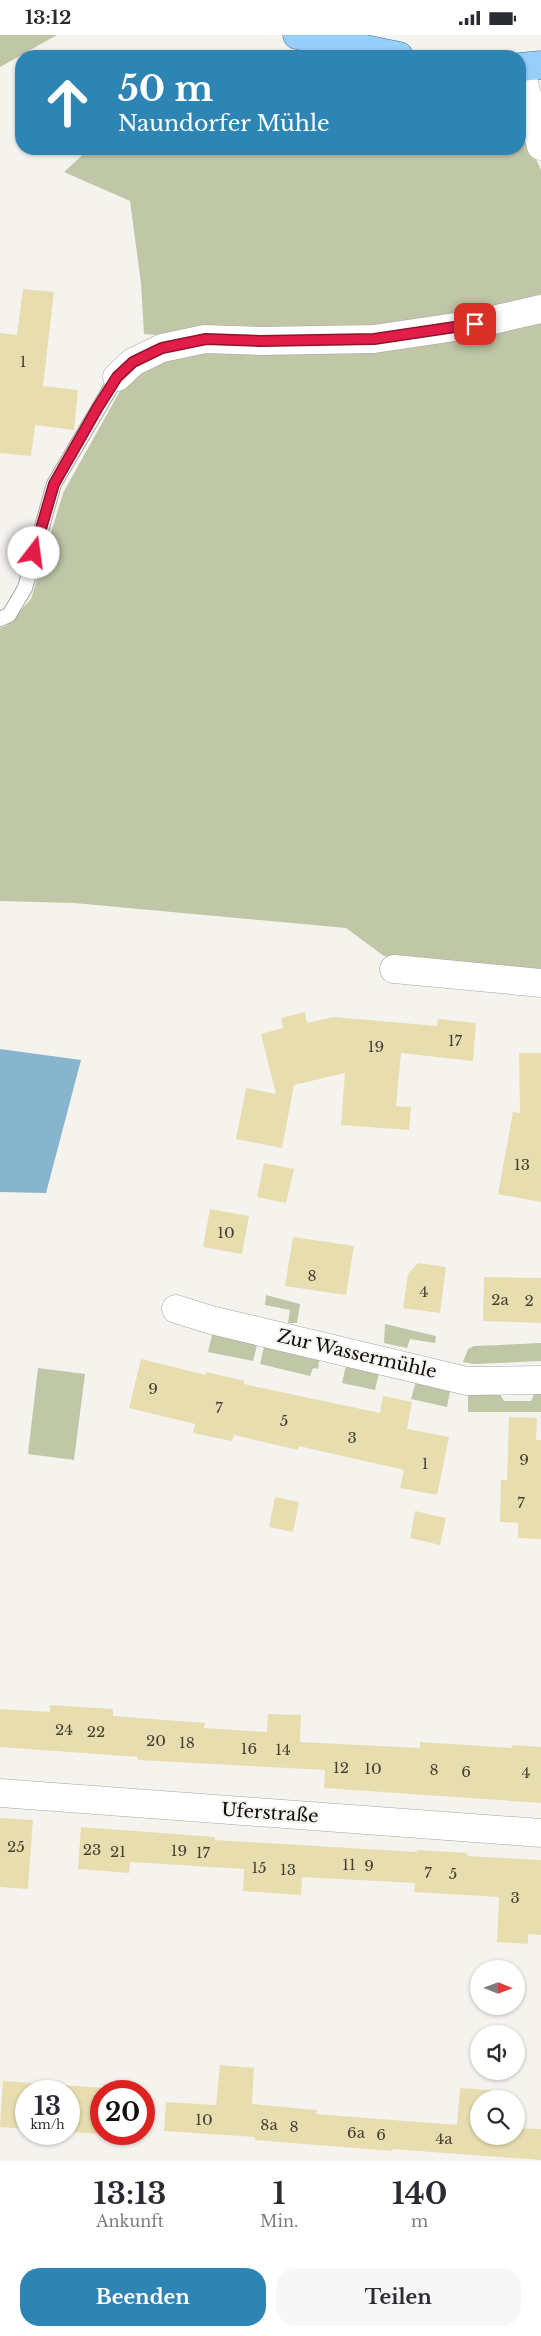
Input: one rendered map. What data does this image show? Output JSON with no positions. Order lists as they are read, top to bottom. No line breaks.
{"streets":{"street":["Zur Wassermühle","Uferstraße"]},"house_numbers":["1","17","19","13","10","8","4","2a","2","9","7","5","3","9","1","7","24","22","20","18","16","14","12","10","8","6","4","25","23","19","21","17","11","9","15","13","7","5","3","10","8a","8","6a","6","4a"],"north":"right","page":{"status":"13:12","turn":["50 m","Naundorfer Mühle"],"speed":"13 km/h","limit":"20","eta":["13:13","Ankunft","1","Min.","140","m"],"buttons":["Beenden","Teilen"]}}
